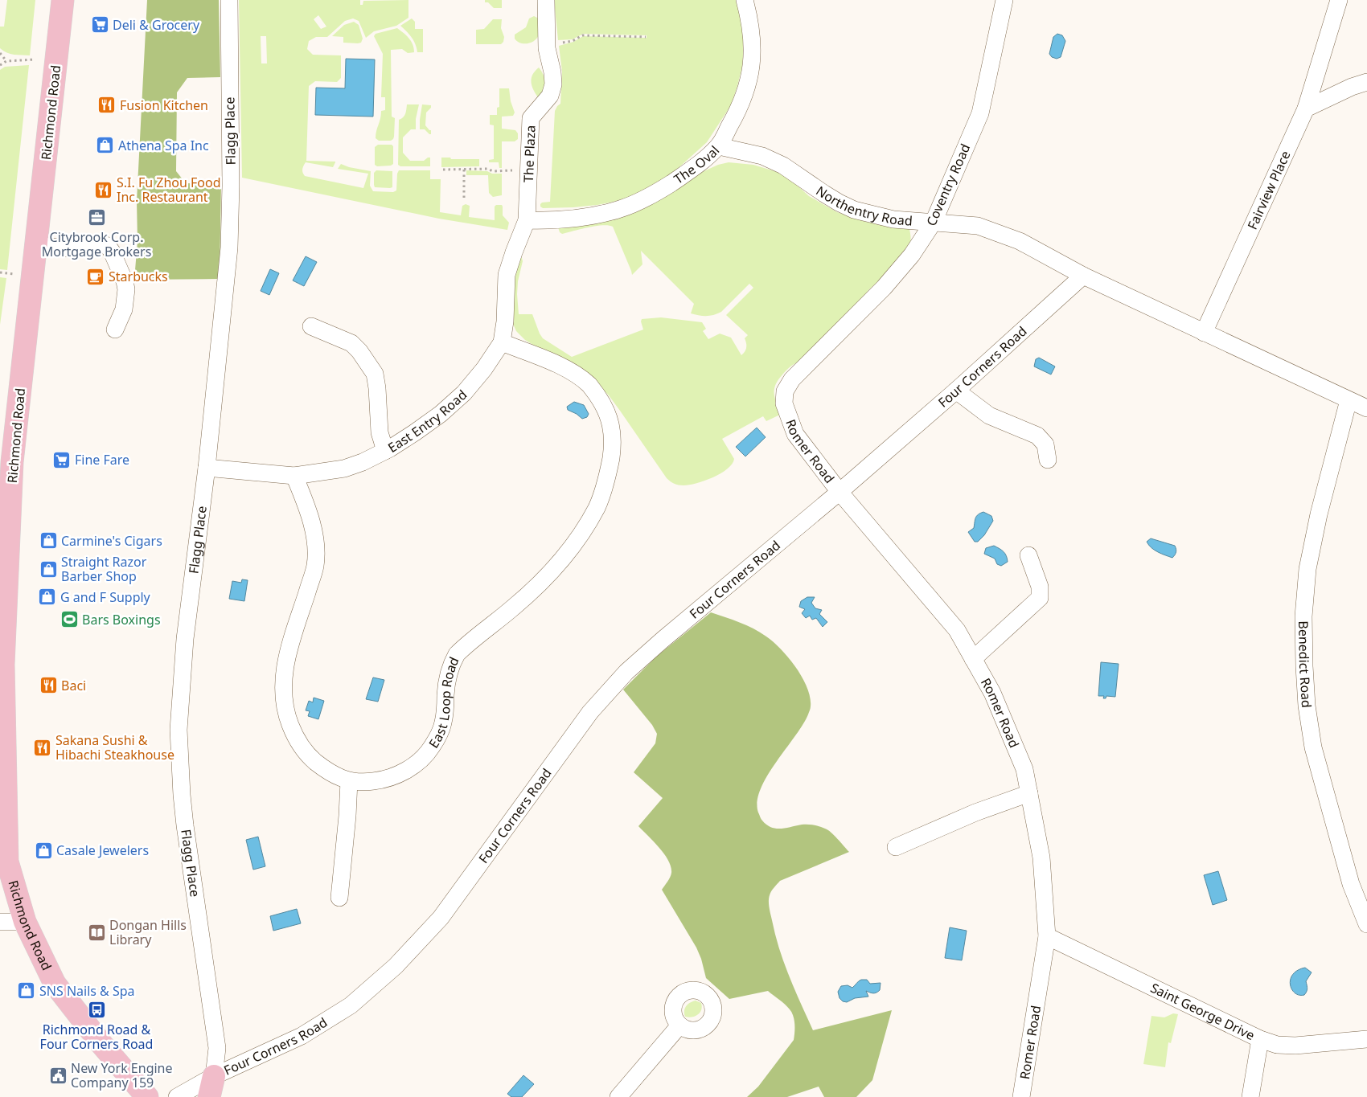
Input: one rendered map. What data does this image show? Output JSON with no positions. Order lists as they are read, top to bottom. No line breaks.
{"streets":{"main road":["Richmond Road"],"street":["Flagg Place","The Plaza","The Oval","Coventry Road","Fairview Place","Northentry Road","Four Corners Road","East Entry Road","Romer Road","Benedict Road","East Loop Road","Saint George Drive"]},"crossings":[["Flagg Place","Four Corners Road"],["Flagg Place","East Entry Road"],["The Plaza","The Oval"],["The Plaza","East Entry Road"],["The Oval","Northentry Road"],["The Oval","East Entry Road"],["Coventry Road","Northentry Road"],["Coventry Road","Romer Road"],["Northentry Road","Four Corners Road"],["Four Corners Road","Romer Road"],["East Entry Road","East Loop Road"],["Romer Road","Saint George Drive"]],"places":{"supermarket":["Deli & Grocery","Fine Fare"],"restaurant":["Fusion Kitchen","S.I. Fu Zhou Food Inc. Restaurant","Baci","Sakana Sushi & Hibachi Steakhouse"],"shop":["Athena Spa Inc","Carmine's Cigars","Straight Razor Barber Shop","G and F Supply","Casale Jewelers","SNS Nails & Spa"],"office":["Citybrook Corp. Mortgage Brokers"],"cafe":["Starbucks"],"sports":["Bars Boxings"],"library":["Dongan Hills Library"],"bus stop":["Richmond Road & Four Corners Road"],"public building":["New York Engine Company 159"]}}
